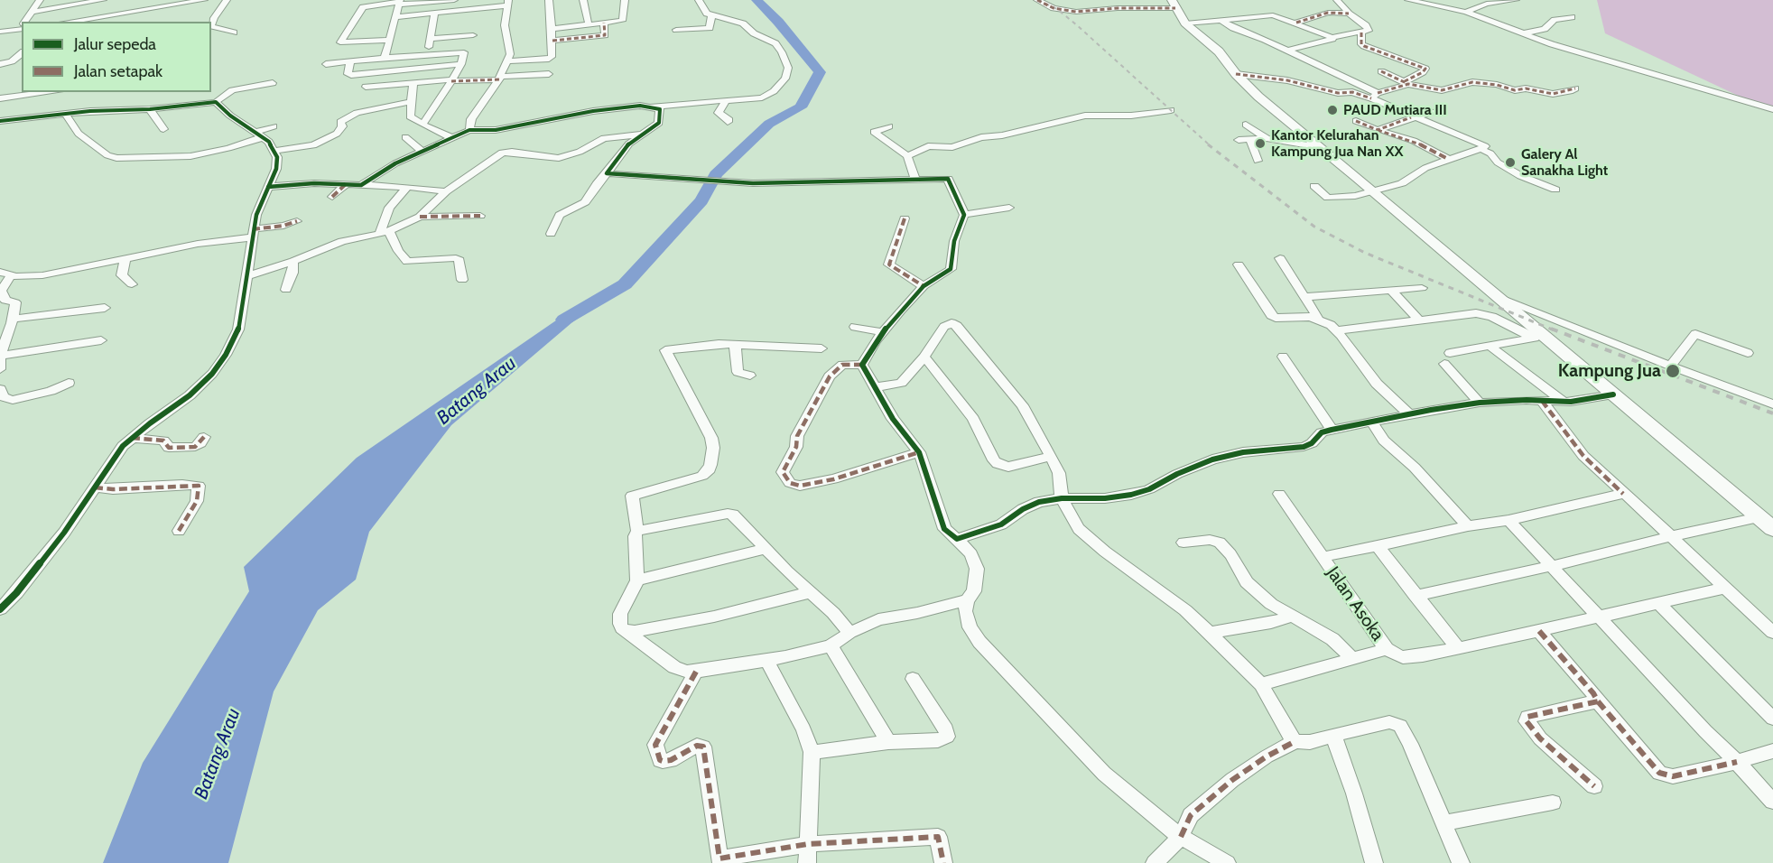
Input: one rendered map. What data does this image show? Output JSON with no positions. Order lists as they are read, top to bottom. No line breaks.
{"streets":{"street":["Jalan Asoka"]},"water":["Batang Arau"],"places":["PAUD Mutiara III","Kantor Kelurahan Kampung Jua Nan XX","Galery Al Sanakha Light","Kampung Jua"],"legend":["Jalur sepeda","Jalan setapak"]}
